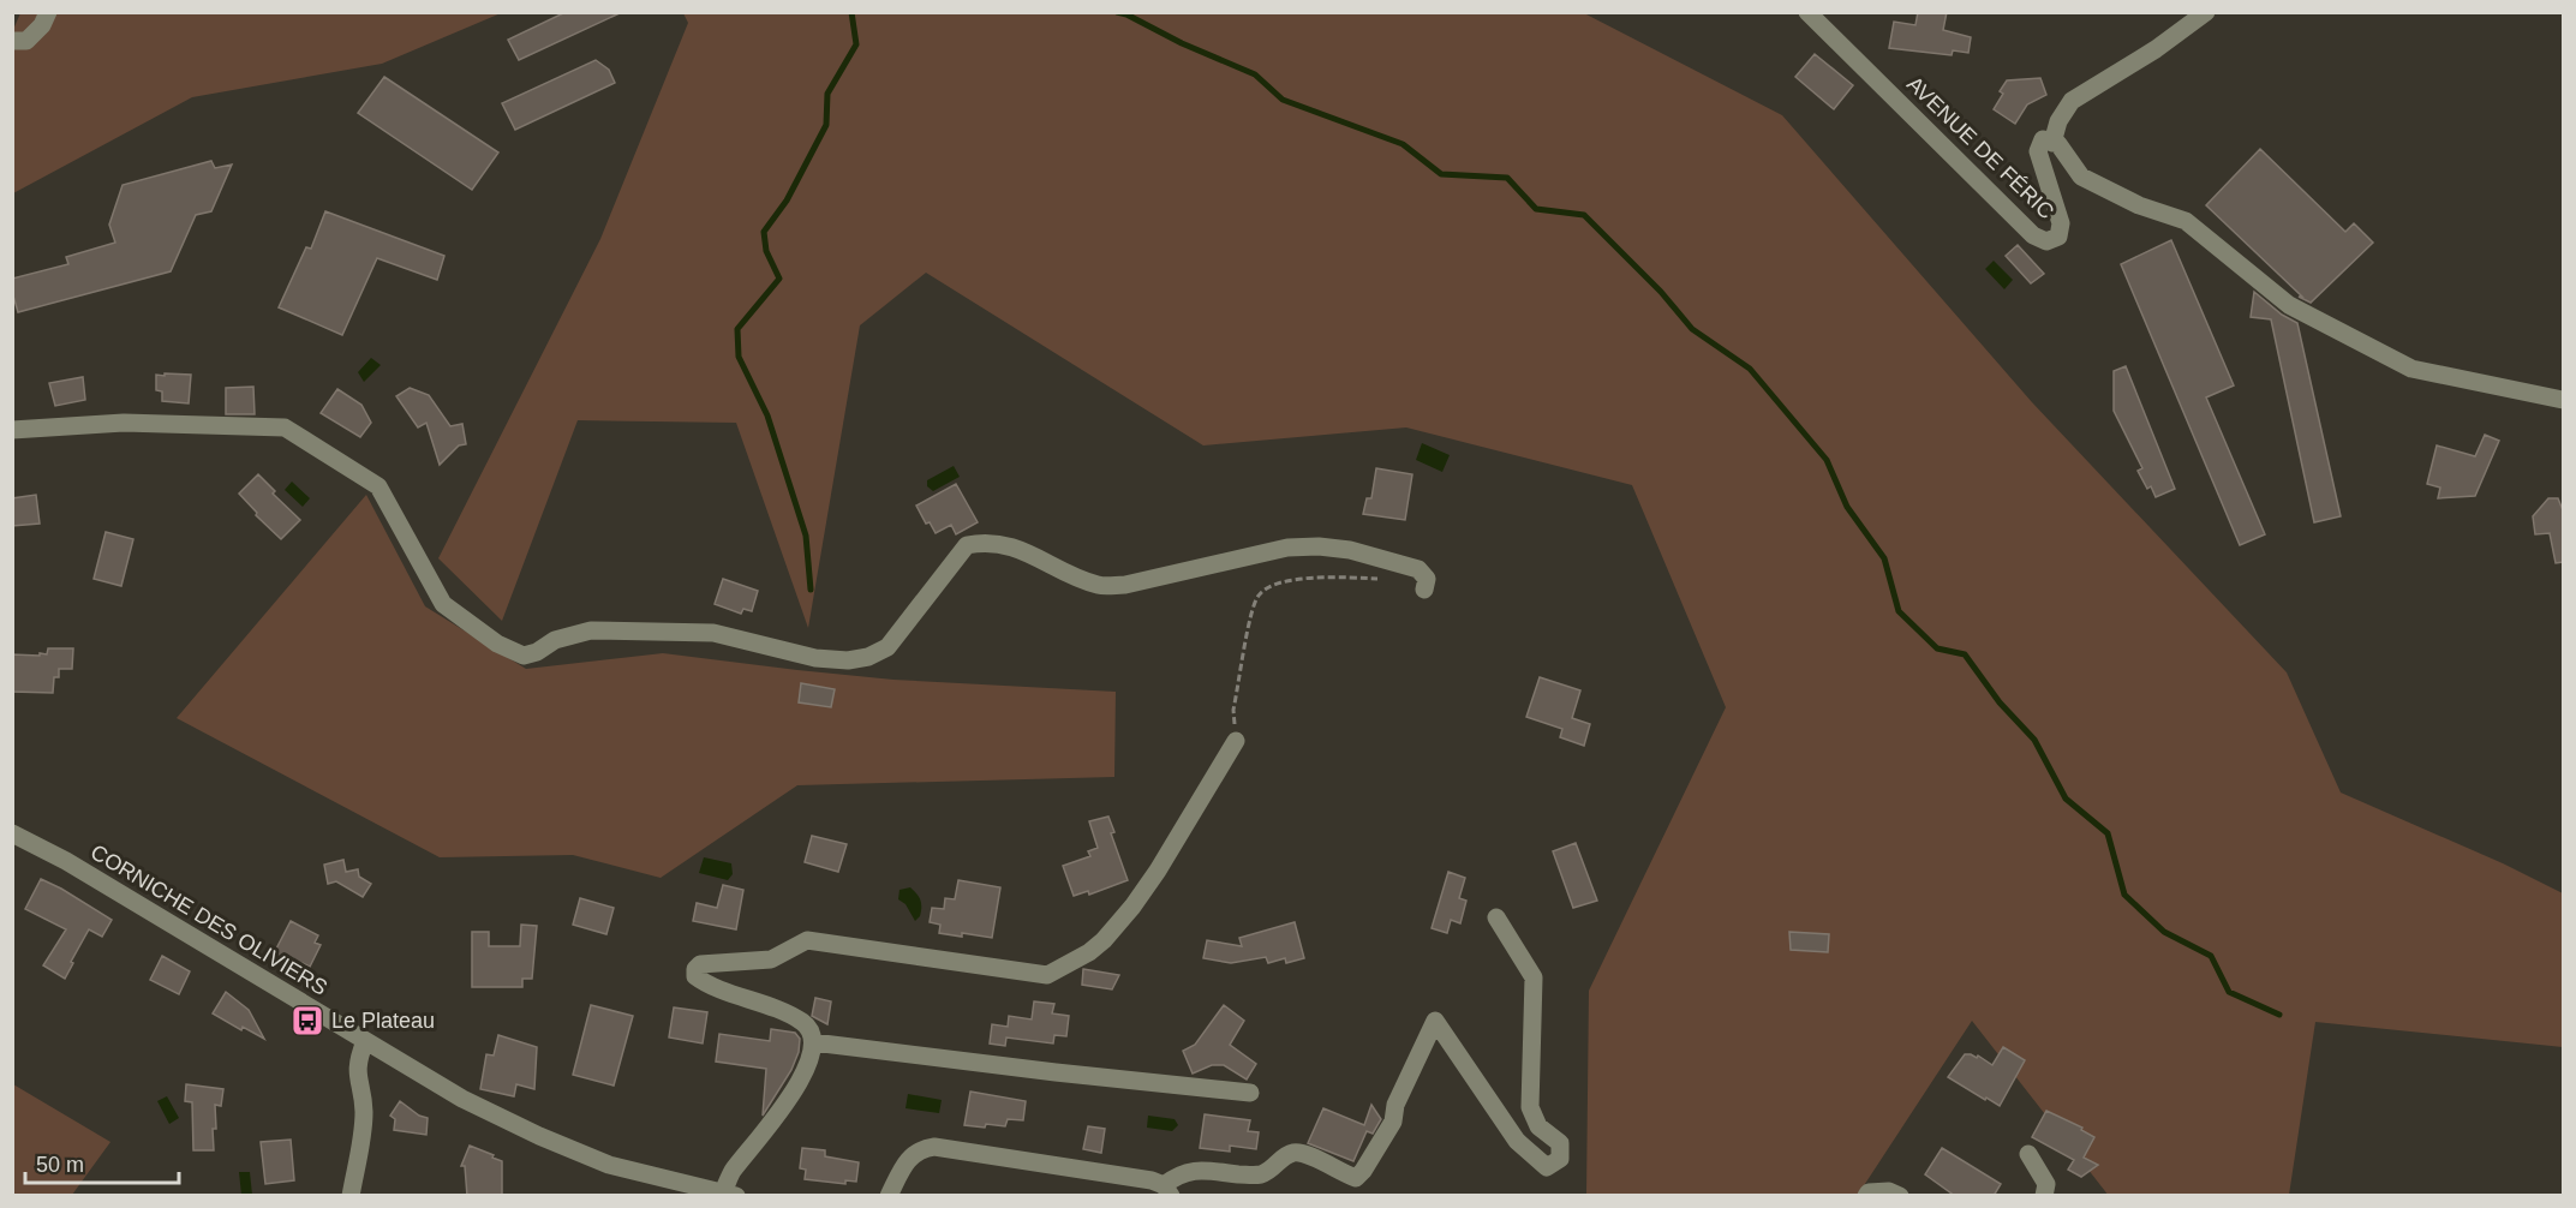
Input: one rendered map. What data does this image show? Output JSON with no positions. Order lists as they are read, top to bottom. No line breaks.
{"streets":{"street":["AVENUE DE FÉRIC","CORNICHE DES OLIVIERS"]},"places":{"bus stop":["Le Plateau"]},"scale_bar":"50 m"}
